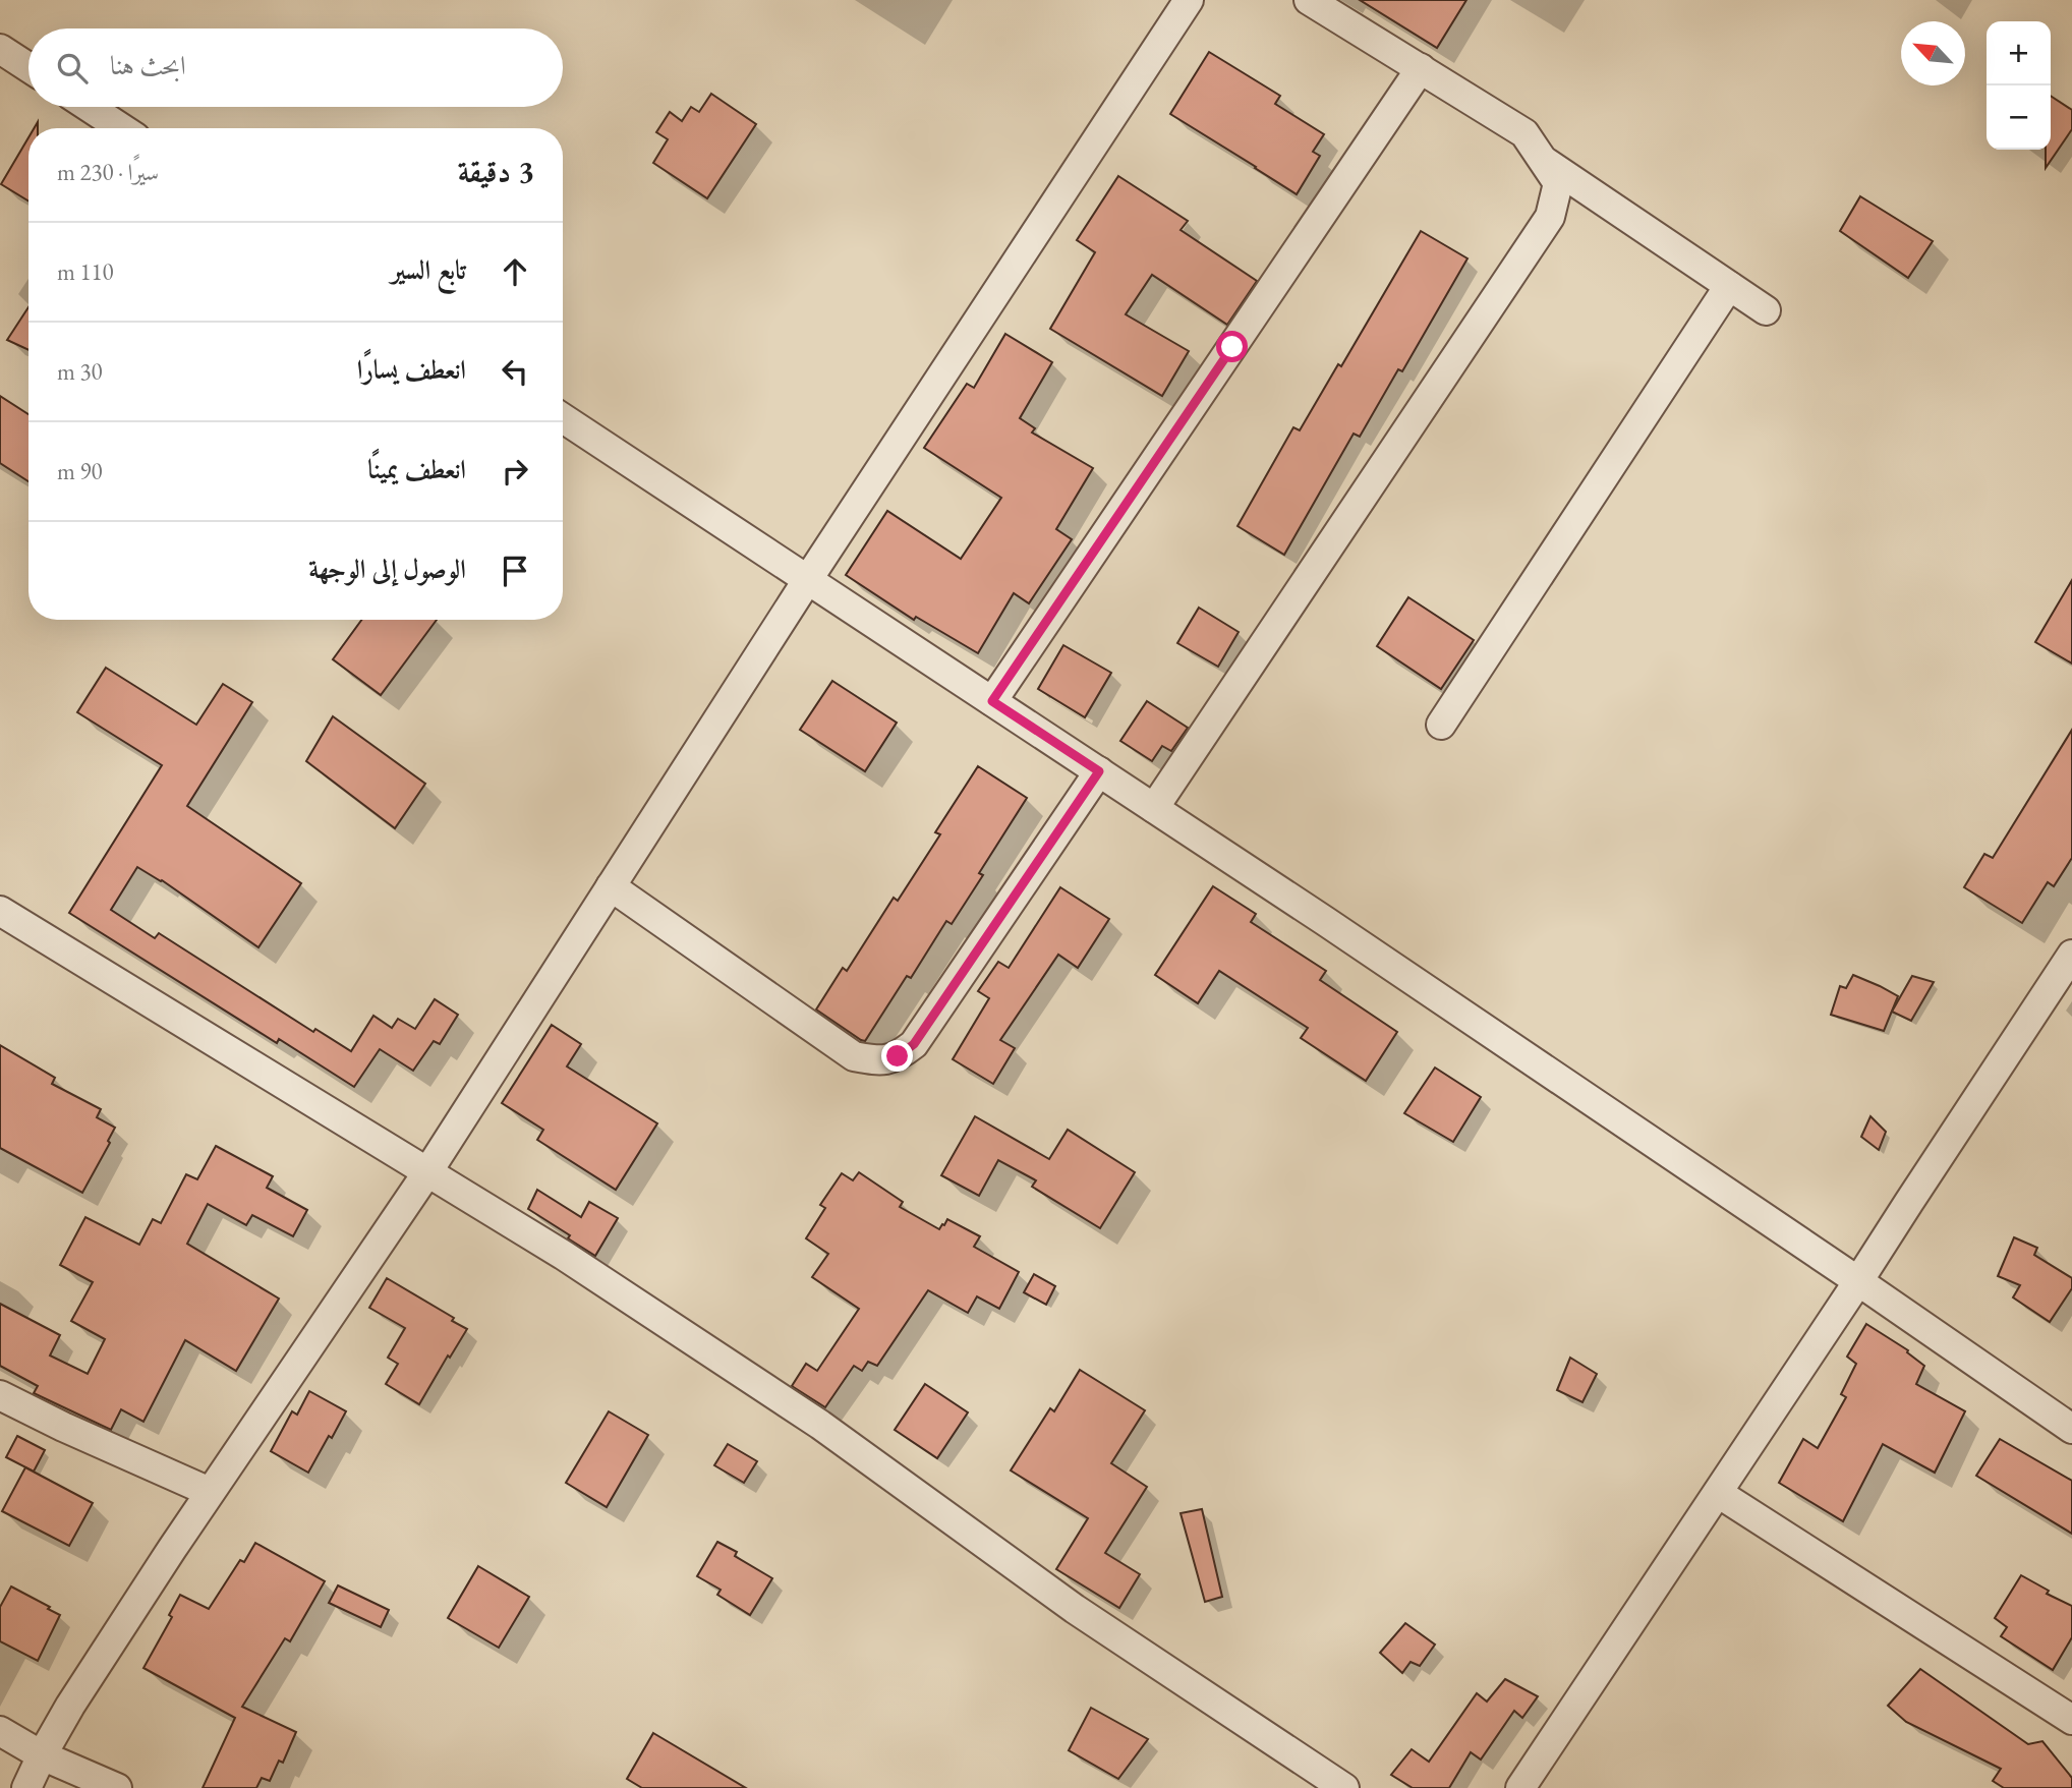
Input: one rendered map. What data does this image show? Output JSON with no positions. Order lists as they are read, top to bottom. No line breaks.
{"north":"top left","page":{"map_buttons":["+","−"],"search":"ابحث هنا","heading":["3 دقيقة","سيرًا · 230 m"],"list":[["تابع السير","110 m"],["انعطف يسارًا","30 m"],["انعطف يمينًا","90 m"],"الوصول إلى الوجهة"]}}
